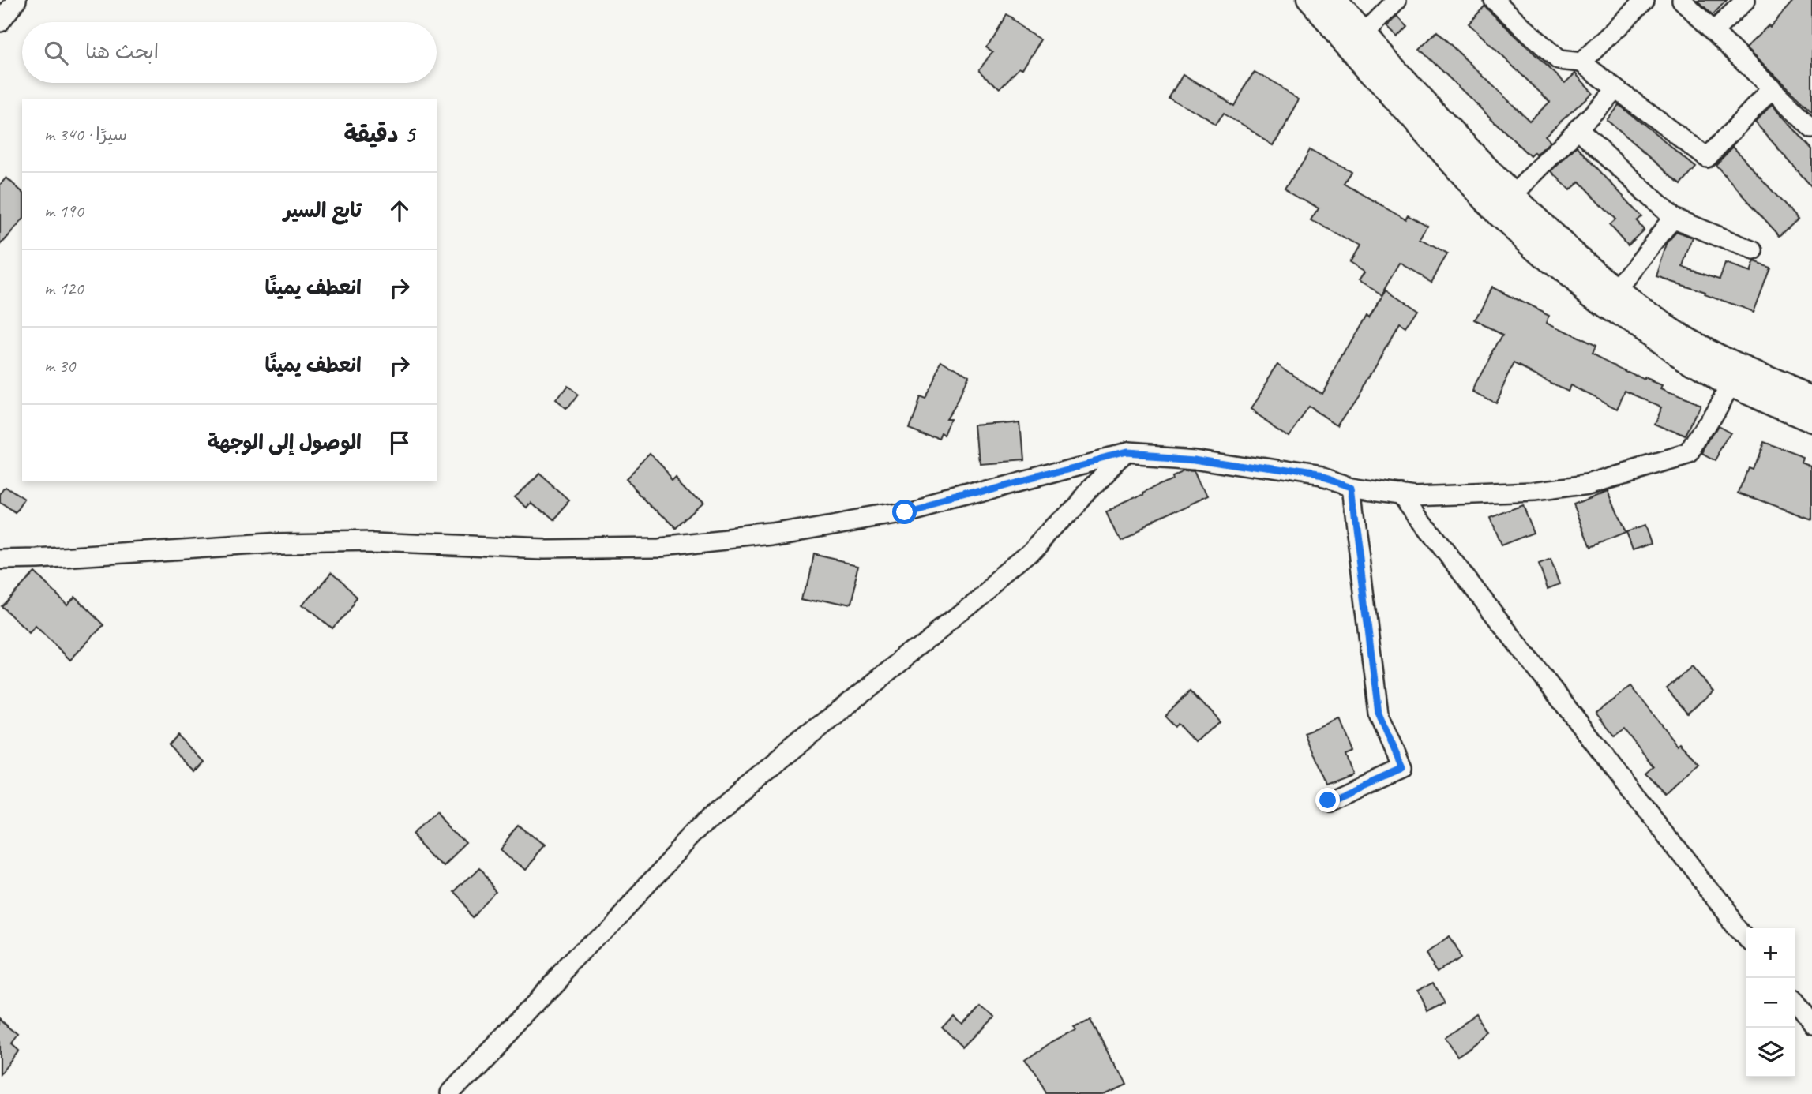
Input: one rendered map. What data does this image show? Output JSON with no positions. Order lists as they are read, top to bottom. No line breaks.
{"page":{"search":"ابحث هنا","heading":["5 دقيقة","سيرًا · 340 m"],"list":[["تابع السير","190 m"],["انعطف يمينًا","120 m"],["انعطف يمينًا","30 m"],"الوصول إلى الوجهة"],"map_buttons":["+","−"]}}
